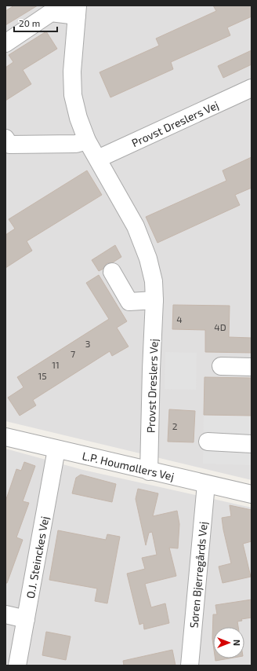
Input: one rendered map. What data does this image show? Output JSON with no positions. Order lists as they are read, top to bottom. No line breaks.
{"streets":{"street":["Provst Dreslers Vej","L.P. Houmøllers Vej","O.J. Steinckes Vej","Søren Bjerregårds Vej"]},"crossings":[["Provst Dreslers Vej","L.P. Houmøllers Vej"],["L.P. Houmøllers Vej","O.J. Steinckes Vej"],["L.P. Houmøllers Vej","Søren Bjerregårds Vej"]],"house_numbers":["4","4D","3","7","11","15","2"],"scale_bar":"20 m","north":"right"}
